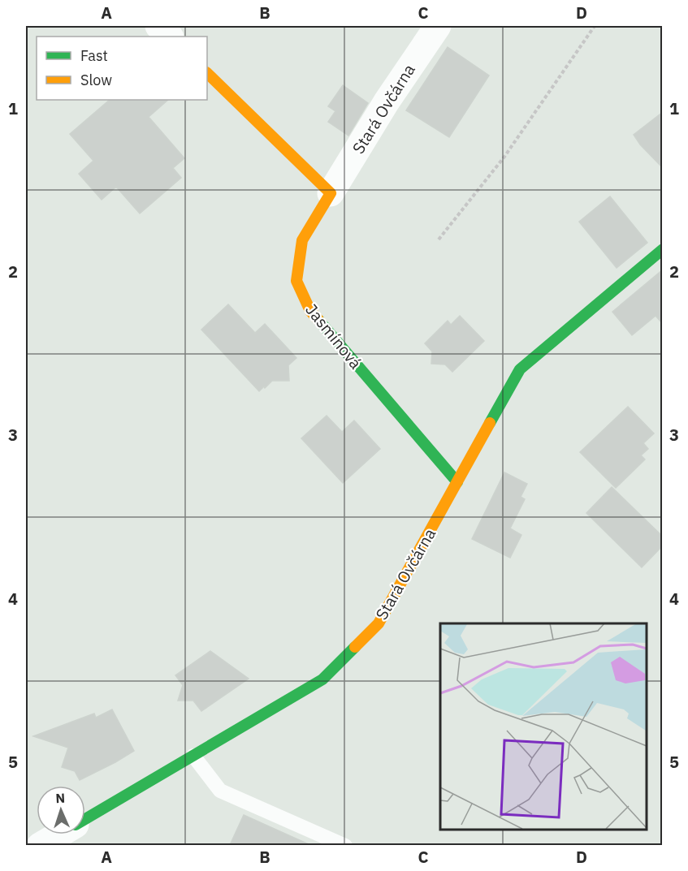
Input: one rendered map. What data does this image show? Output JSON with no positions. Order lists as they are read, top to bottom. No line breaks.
{"streets":{"street":["Stará Ovčárna","Jasmínová"]},"crossings":[["Stará Ovčárna","Jasmínová"]],"legend":["Fast","Slow"],"north":"top","grid":{"columns":["A","B","C","D"],"rows":["1","2","3","4","5"]}}
